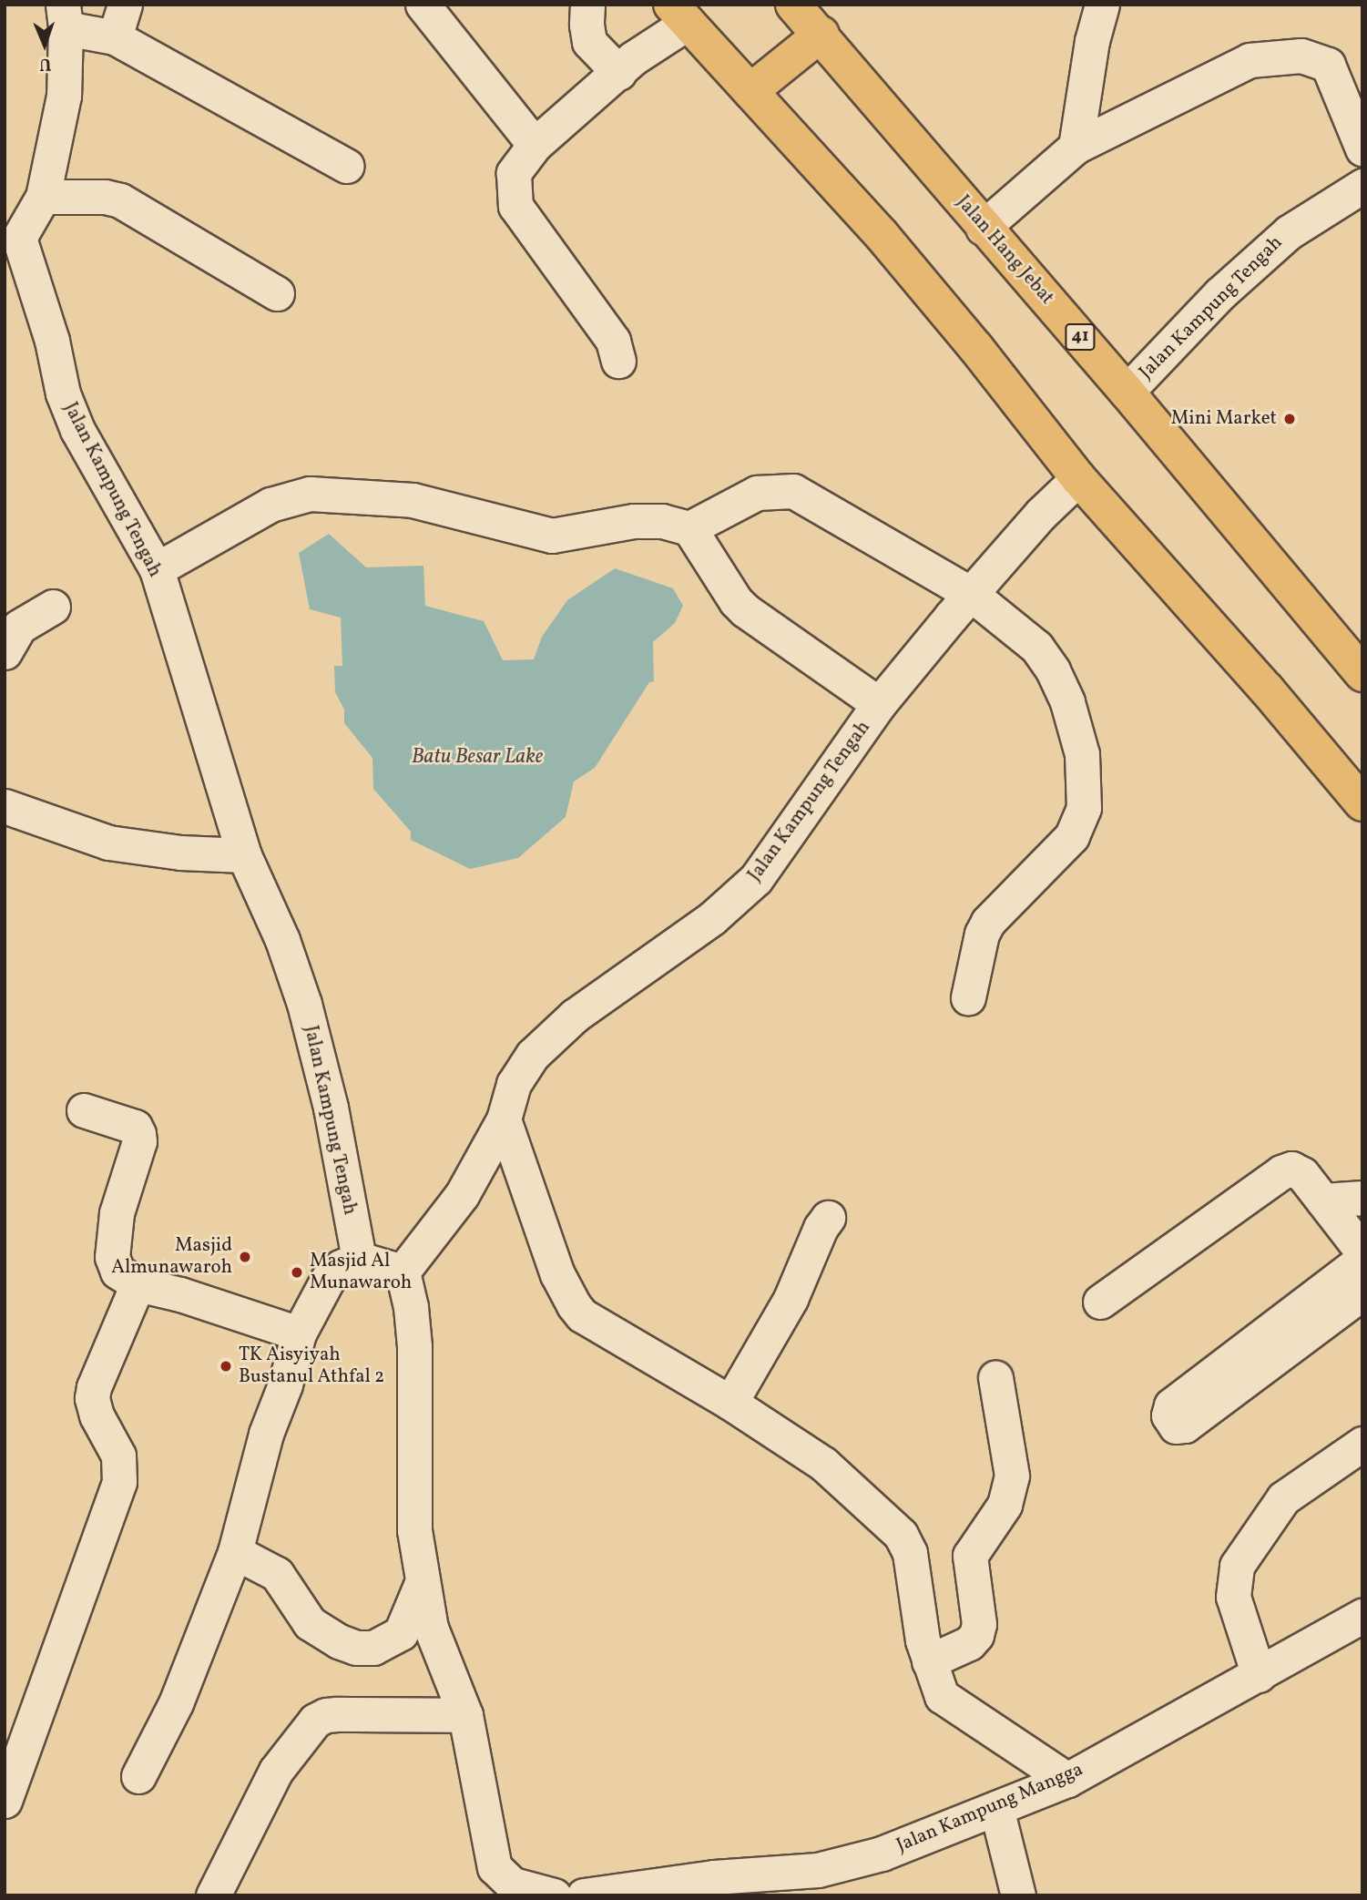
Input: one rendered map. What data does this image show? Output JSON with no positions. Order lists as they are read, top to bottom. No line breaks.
{"streets":{"highway":["Jalan Hang Jebat","41"],"street":["Jalan Kampung Tengah","Jalan Kampung Mangga"]},"crossings":[["Jalan Hang Jebat","Jalan Kampung Tengah"]],"water":["Batu Besar Lake"],"places":["Mini Market","Masjid Almunawaroh","Masjid Al Munawaroh","TK Aisyiyah Bustanul Athfal 2"],"north":"bottom"}
